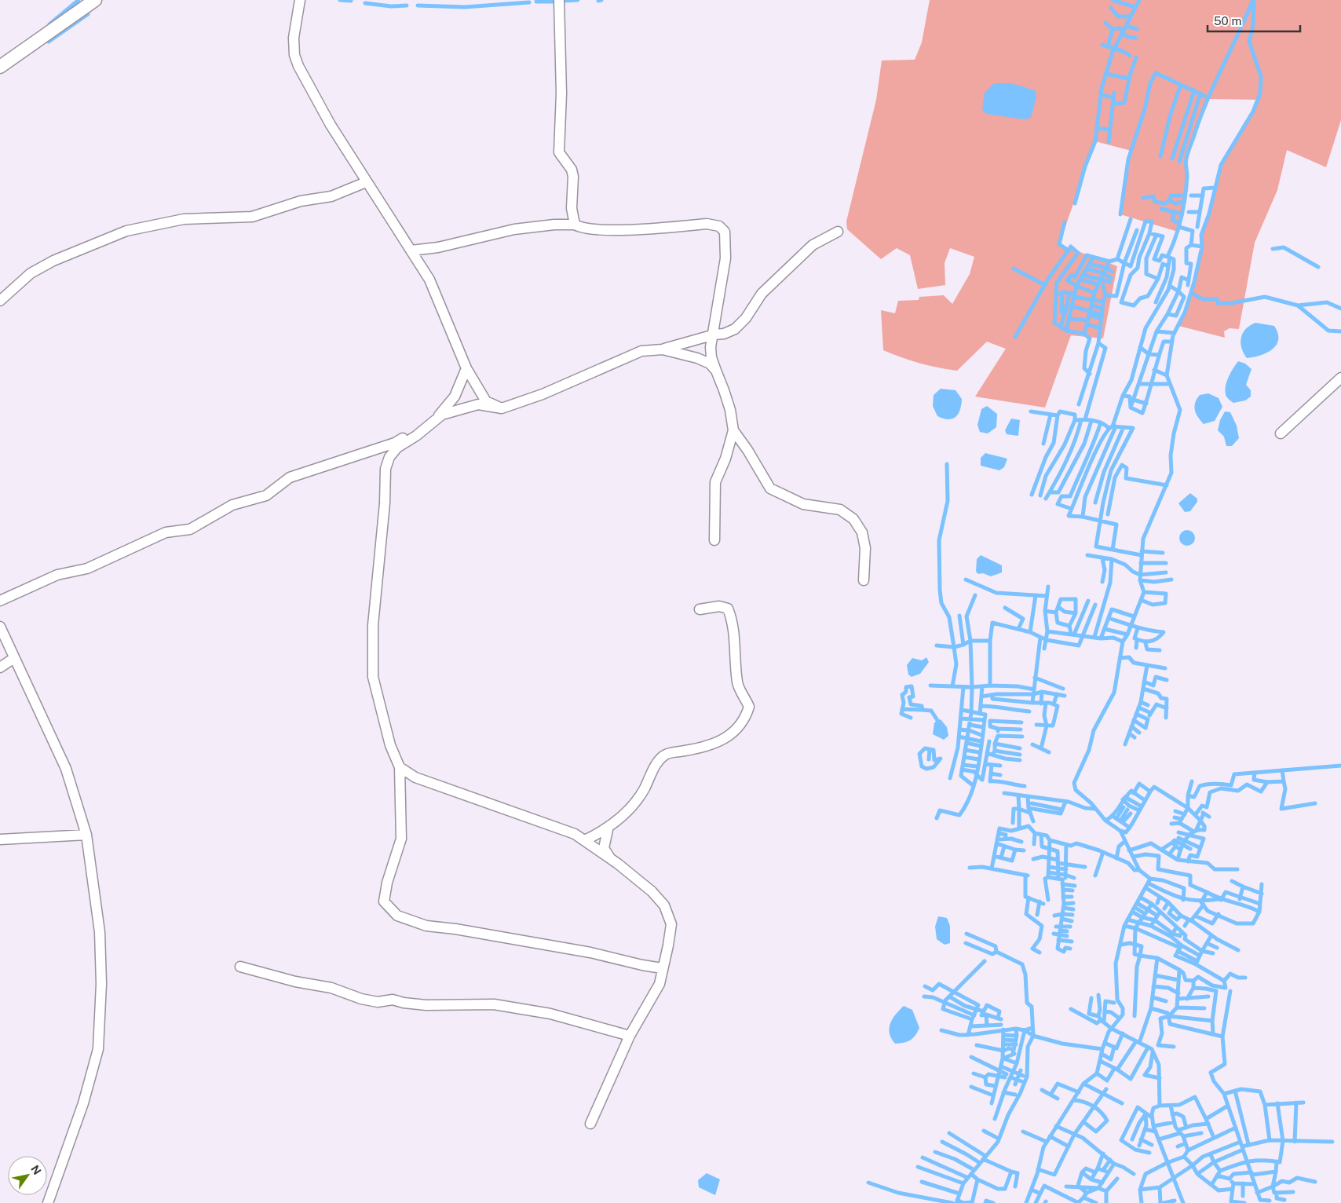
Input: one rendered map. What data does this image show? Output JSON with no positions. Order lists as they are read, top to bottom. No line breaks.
{"scale_bar":"50 m","north":"top right"}
